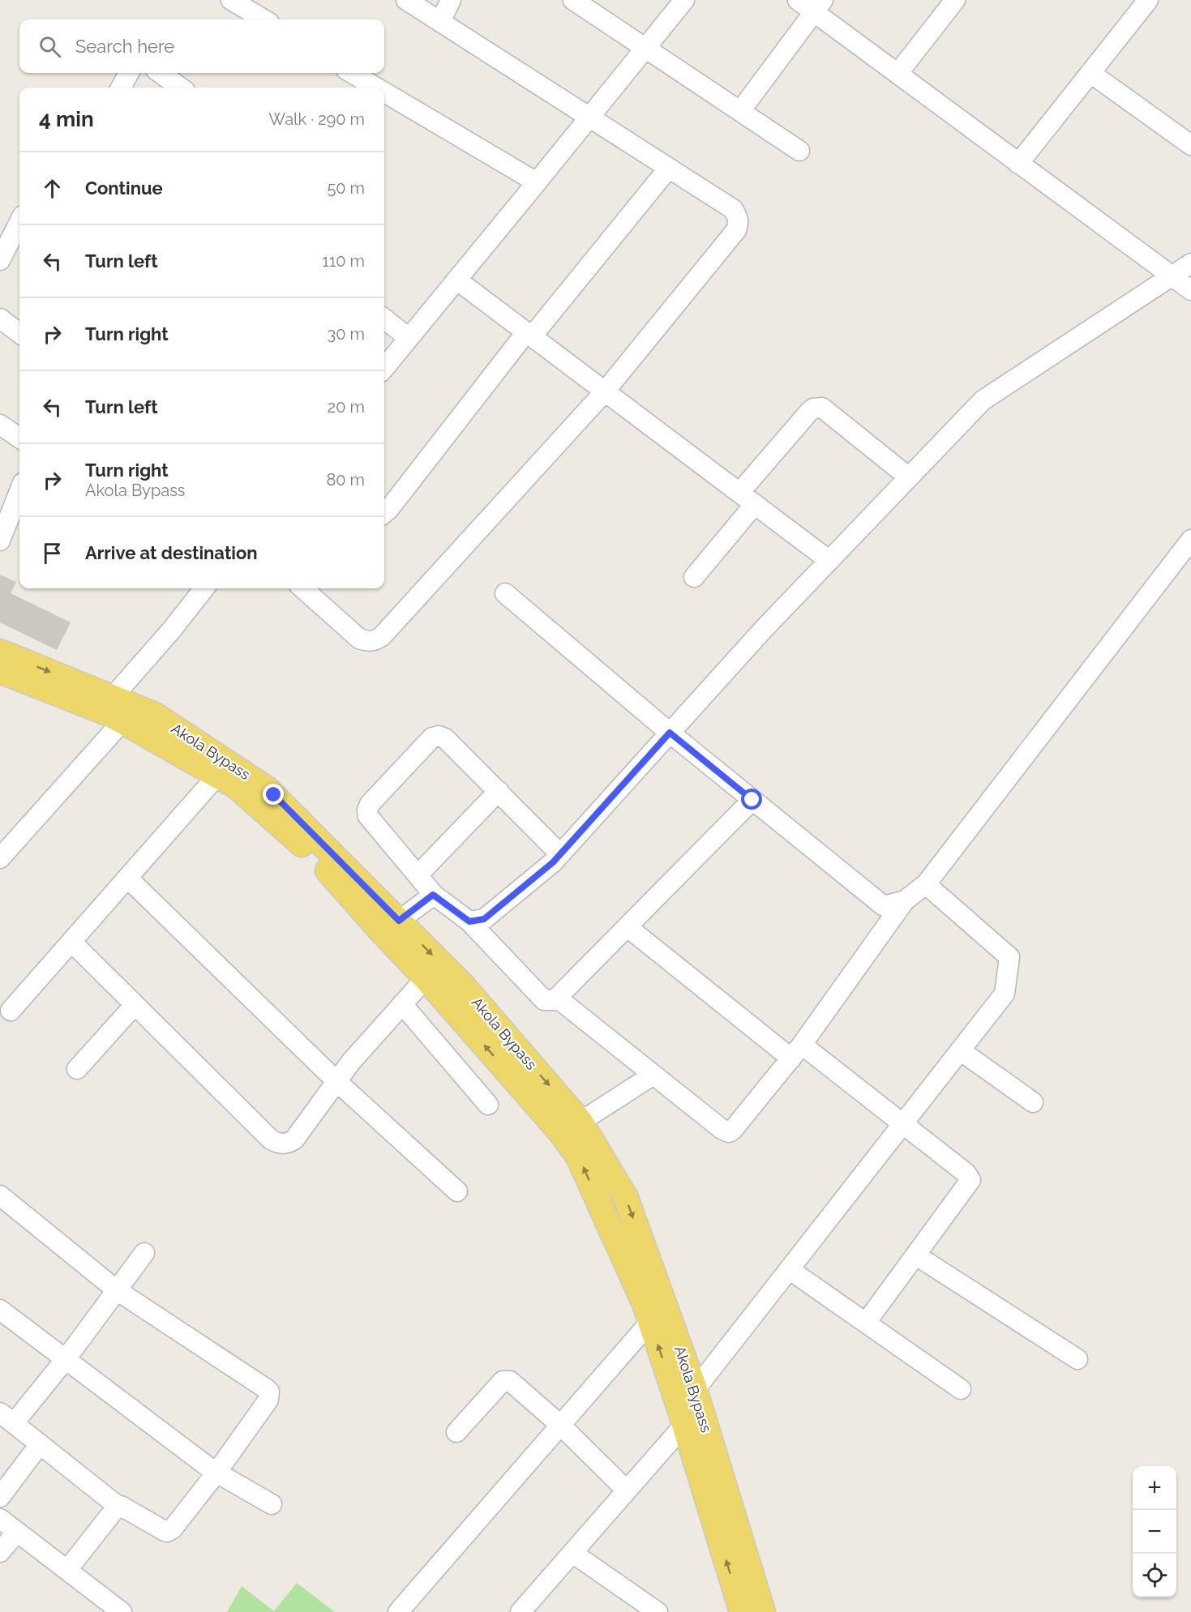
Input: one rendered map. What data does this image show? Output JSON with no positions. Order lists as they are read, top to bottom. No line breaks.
{"streets":{"main road":["Akola Bypass"]},"page":{"search":"Search here","heading":["4 min","Walk · 290 m"],"list":[["Continue","50 m"],["Turn left","110 m"],["Turn right","30 m"],["Turn left","20 m"],["Turn right","Akola Bypass","80 m"],"Arrive at destination"],"map_buttons":["+","−"]}}
